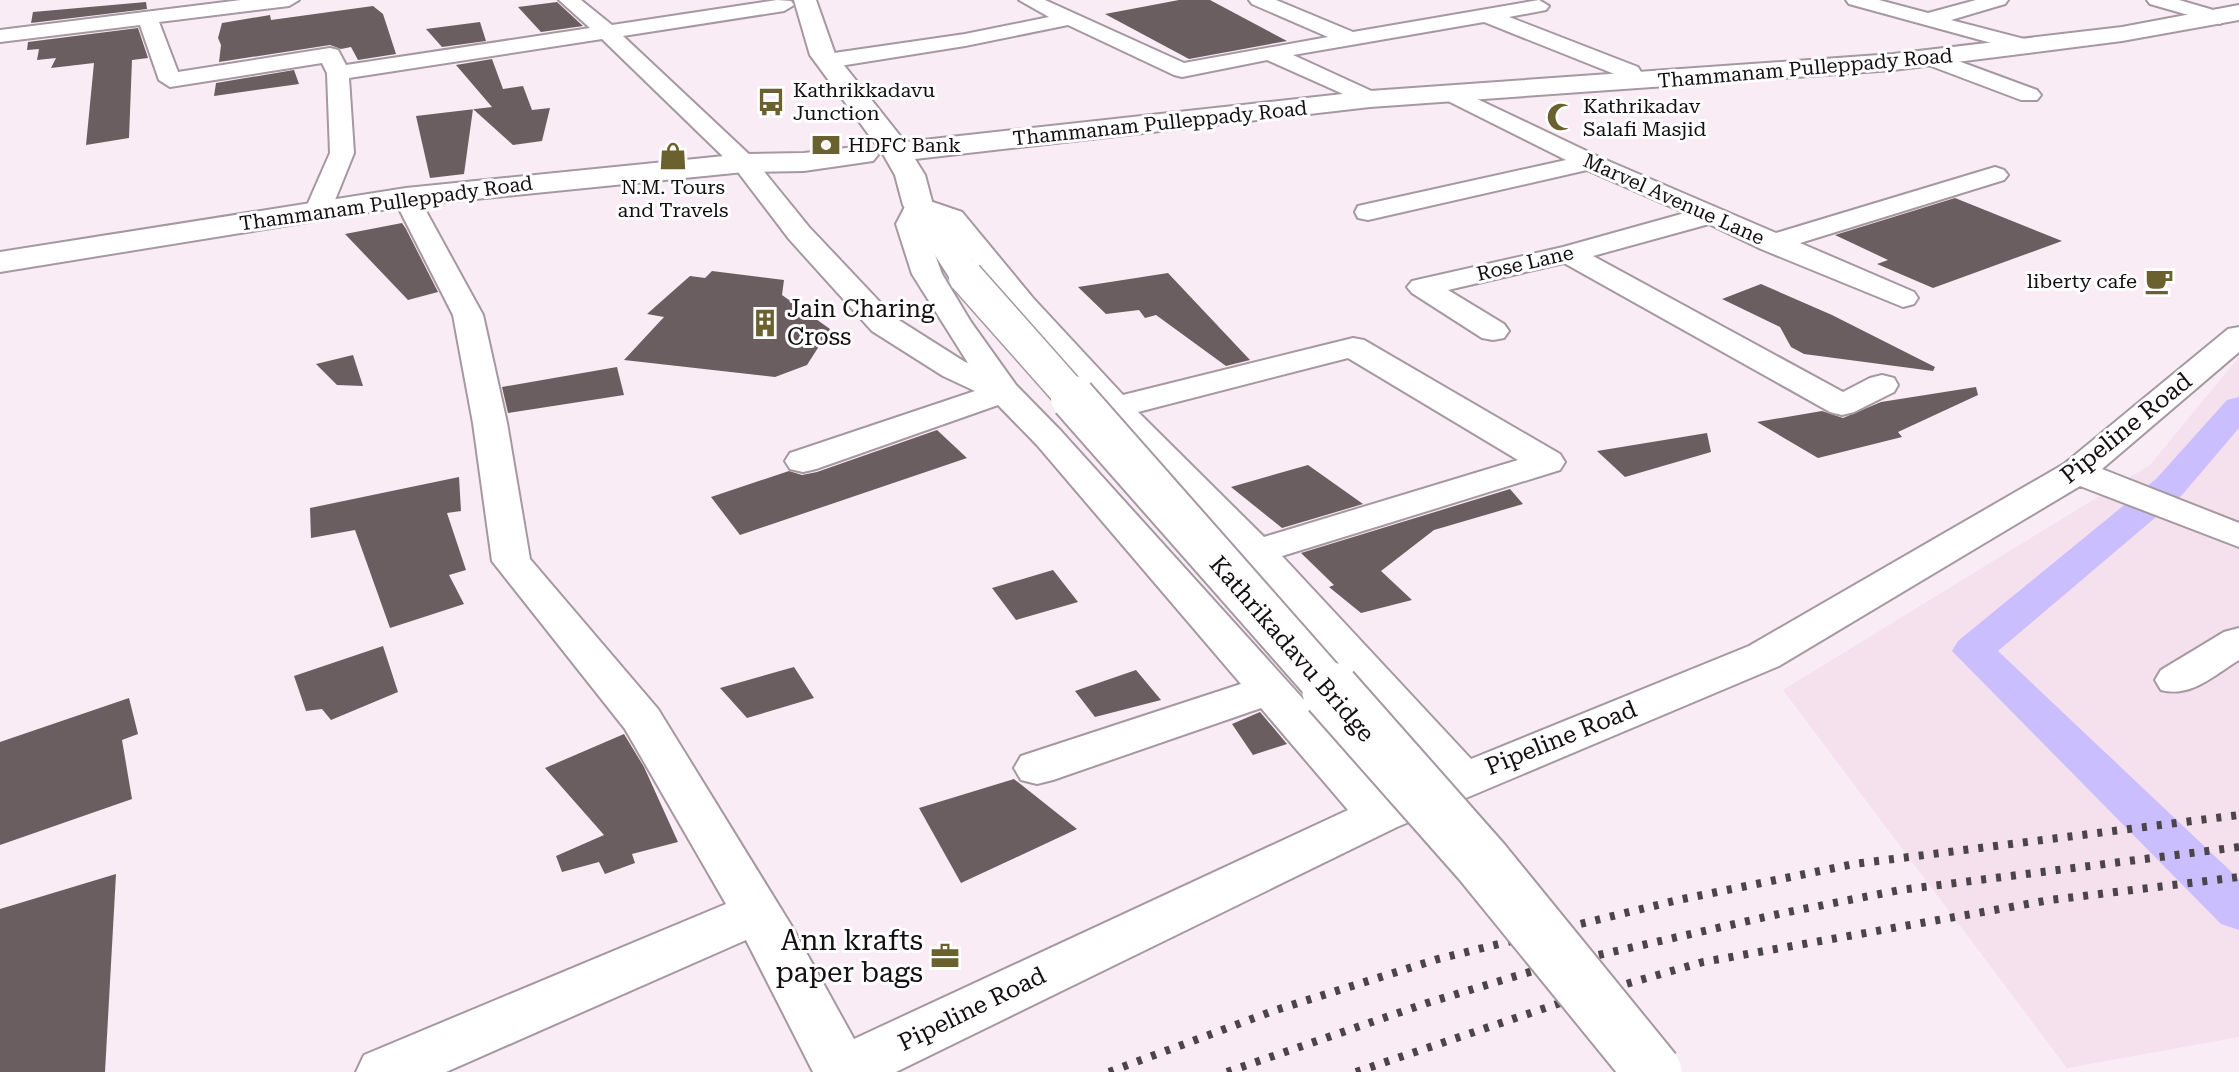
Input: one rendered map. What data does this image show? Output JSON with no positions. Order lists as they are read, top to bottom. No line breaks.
{"streets":{"main road":["Thammanam Pulleppady Road","Kathrikadavu Bridge"],"street":["Marvel Avenue Lane","Rose Lane","Pipeline Road"]},"crossings":[["Thammanam Pulleppady Road","Marvel Avenue Lane"],["Thammanam Pulleppady Road","Kathrikadavu Bridge"],["Marvel Avenue Lane","Rose Lane"]],"places":{"bus stop":["Kathrikkadavu Junction"],"mosque":["Kathrikadav Salafi Masjid"],"bank":["HDFC Bank"],"shop":["N.M. Tours and Travels"],"cafe":["liberty cafe"],"building":["Jain Charing Cross"],"office":["Ann krafts paper bags"]}}
